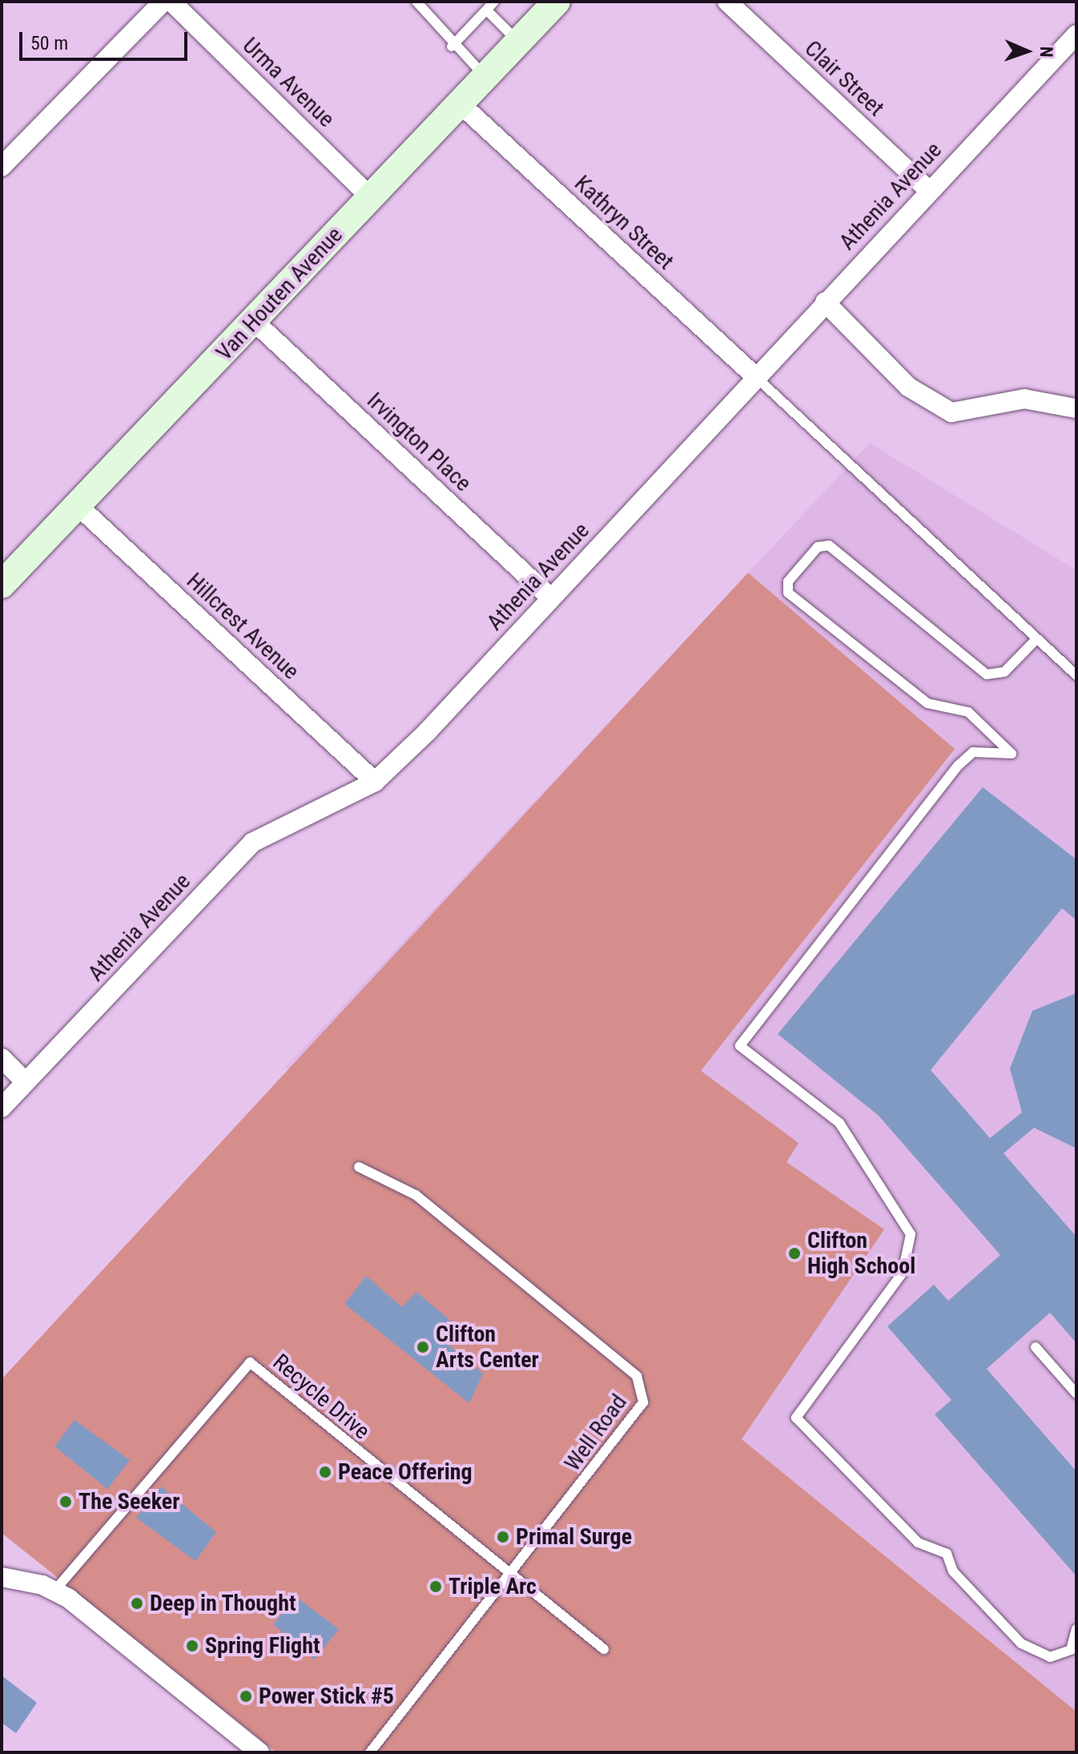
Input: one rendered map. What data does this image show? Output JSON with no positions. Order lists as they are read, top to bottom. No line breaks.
{"streets":{"main road":["Van Houten Avenue"],"street":["Clair Street","Urma Avenue","Athenia Avenue","Kathryn Street","Irvington Place","Hillcrest Avenue"],"lane":["Recycle Drive","Well Road"]},"crossings":[["Clair Street","Athenia Avenue"],["Urma Avenue","Van Houten Avenue"],["Athenia Avenue","Kathryn Street"],["Athenia Avenue","Irvington Place"],["Athenia Avenue","Hillcrest Avenue"],["Kathryn Street","Van Houten Avenue"],["Van Houten Avenue","Irvington Place"],["Van Houten Avenue","Hillcrest Avenue"],["Recycle Drive","Well Road"]],"places":["Clifton High School","Clifton Arts Center","Peace Offering","The Seeker","Primal Surge","Triple Arc","Deep in Thought","Spring Flight","Power Stick #5"],"scale_bar":"50 m","north":"right"}
